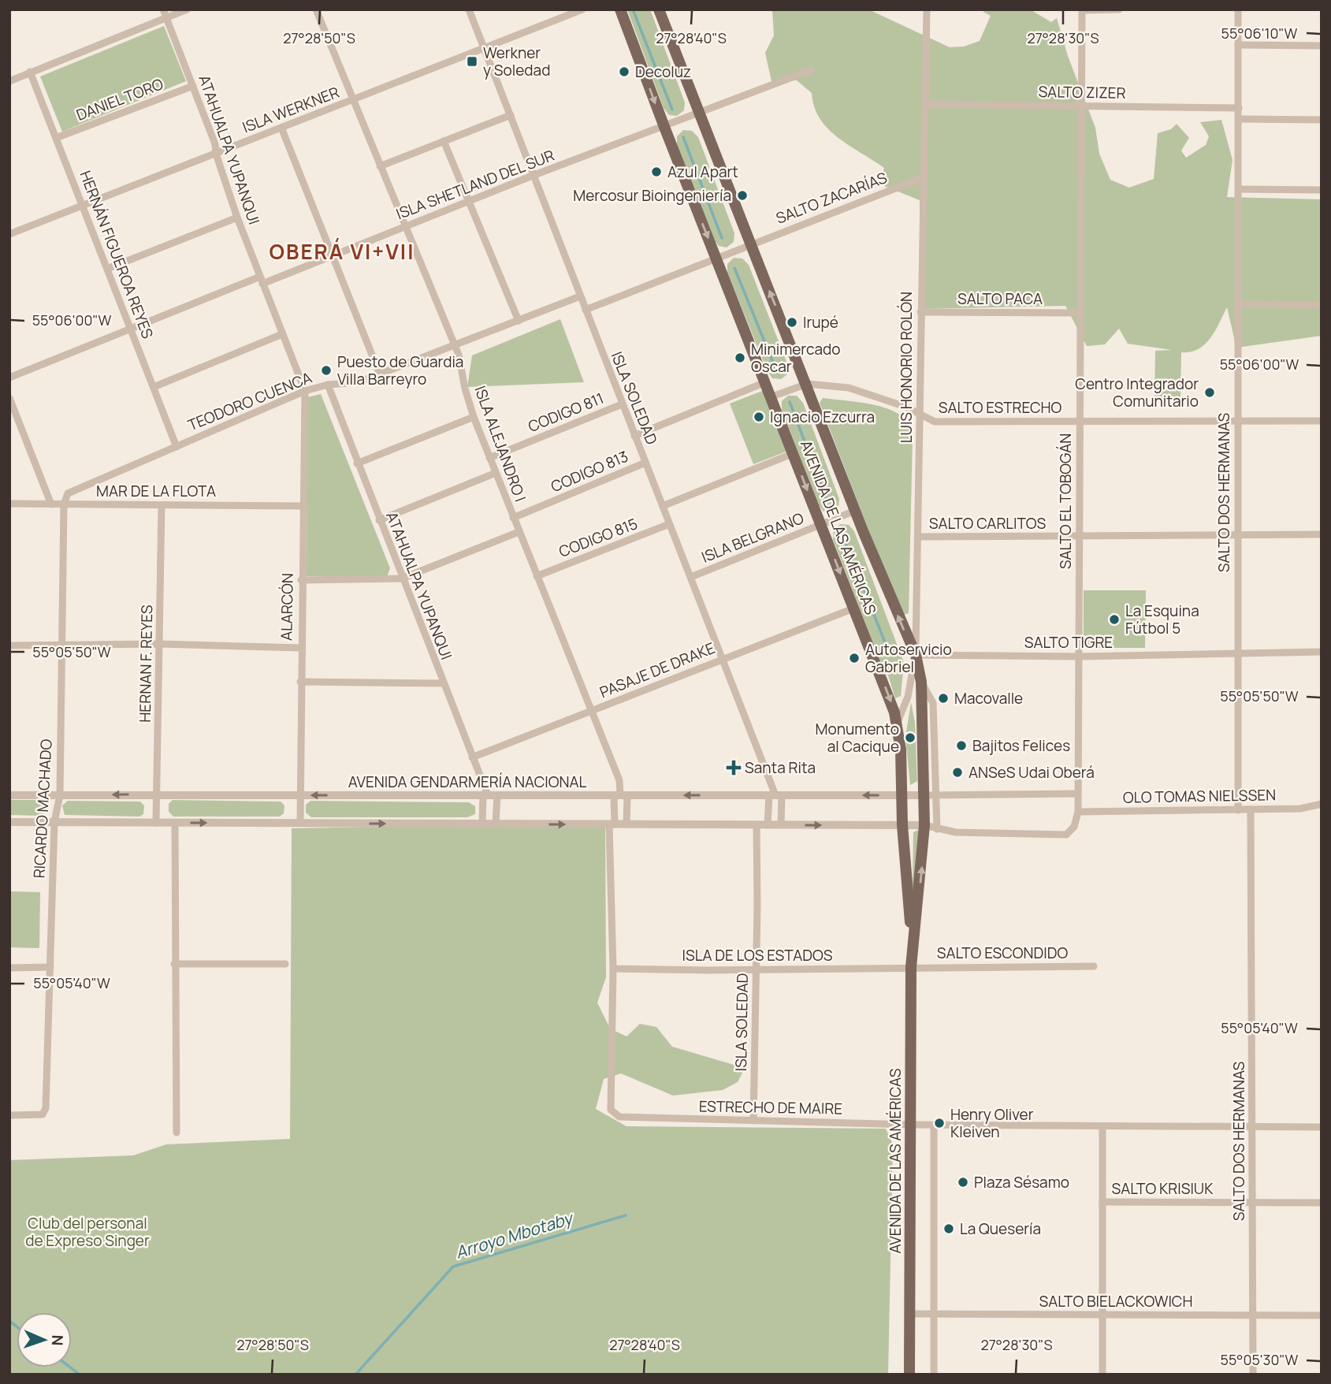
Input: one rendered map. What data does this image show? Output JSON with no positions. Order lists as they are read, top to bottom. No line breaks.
{"streets":{"main road":["AVENIDA DE LAS AMÉRICAS"],"street":["SALTO ZIZER","DANIEL TORO","ISLA WERKNER","ATAHUALPA YUPANQUI","ISLA SHETLAND DEL SUR","SALTO ZACARÍAS","HERNÁN FIGUEROA REYES","SALTO PACA","LUIS HONORIO ROLÓN","ISLA SOLEDAD","TEODORO CUENCA","SALTO ESTRECHO","CODIGO 811","ISLA ALEJANDRO I","CODIGO 813","MAR DE LA FLOTA","SALTO DOS HERMANAS","SALTO EL TOBOGÁN","SALTO CARLITOS","CODIGO 815","ISLA BELGRANO","ALARCÓN","SALTO TIGRE","HERNAN F. REYES","PASAJE DE DRAKE","AVENIDA GENDARMERÍA NACIONAL","OLO TOMAS NIELSSEN","RICARDO MACHADO","SALTO ESCONDIDO","ISLA DE LOS ESTADOS","ESTRECHO DE MAIRE","SALTO KRISIUK","SALTO BIELACKOWICH"]},"crossings":[["SALTO ZIZER","LUIS HONORIO ROLÓN"],["SALTO ZIZER","SALTO DOS HERMANAS"],["SALTO ZIZER","SALTO EL TOBOGÁN"],["DANIEL TORO","ATAHUALPA YUPANQUI"],["DANIEL TORO","HERNÁN FIGUEROA REYES"],["ISLA WERKNER","ATAHUALPA YUPANQUI"],["ISLA WERKNER","HERNÁN FIGUEROA REYES"],["ISLA WERKNER","ISLA SOLEDAD"],["ISLA WERKNER","ISLA ALEJANDRO I"],["ATAHUALPA YUPANQUI","ISLA SHETLAND DEL SUR"],["ATAHUALPA YUPANQUI","TEODORO CUENCA"],["ATAHUALPA YUPANQUI","ALARCÓN"],["ATAHUALPA YUPANQUI","PASAJE DE DRAKE"],["ATAHUALPA YUPANQUI","AVENIDA GENDARMERÍA NACIONAL"],["ISLA SHETLAND DEL SUR","HERNÁN FIGUEROA REYES"],["ISLA SHETLAND DEL SUR","ISLA SOLEDAD"],["ISLA SHETLAND DEL SUR","ISLA ALEJANDRO I"],["ISLA SHETLAND DEL SUR","AVENIDA DE LAS AMÉRICAS"],["SALTO ZACARÍAS","LUIS HONORIO ROLÓN"],["SALTO ZACARÍAS","AVENIDA DE LAS AMÉRICAS"],["HERNÁN FIGUEROA REYES","TEODORO CUENCA"],["SALTO PACA","LUIS HONORIO ROLÓN"],["SALTO PACA","SALTO EL TOBOGÁN"],["LUIS HONORIO ROLÓN","SALTO ESTRECHO"],["LUIS HONORIO ROLÓN","SALTO CARLITOS"],["LUIS HONORIO ROLÓN","AVENIDA DE LAS AMÉRICAS"],["LUIS HONORIO ROLÓN","SALTO TIGRE"],["ISLA SOLEDAD","TEODORO CUENCA"],["ISLA SOLEDAD","CODIGO 811"],["ISLA SOLEDAD","CODIGO 813"],["ISLA SOLEDAD","CODIGO 815"],["ISLA SOLEDAD","ISLA BELGRANO"],["ISLA SOLEDAD","PASAJE DE DRAKE"],["ISLA SOLEDAD","AVENIDA GENDARMERÍA NACIONAL"],["ISLA SOLEDAD","ISLA DE LOS ESTADOS"],["ISLA SOLEDAD","ESTRECHO DE MAIRE"],["TEODORO CUENCA","ISLA ALEJANDRO I"],["TEODORO CUENCA","MAR DE LA FLOTA"],["TEODORO CUENCA","ALARCÓN"],["TEODORO CUENCA","RICARDO MACHADO"],["SALTO ESTRECHO","SALTO DOS HERMANAS"],["SALTO ESTRECHO","SALTO EL TOBOGÁN"],["SALTO ESTRECHO","AVENIDA DE LAS AMÉRICAS"],["CODIGO 811","ISLA ALEJANDRO I"],["ISLA ALEJANDRO I","CODIGO 813"],["ISLA ALEJANDRO I","CODIGO 815"],["ISLA ALEJANDRO I","PASAJE DE DRAKE"],["ISLA ALEJANDRO I","AVENIDA GENDARMERÍA NACIONAL"],["CODIGO 813","AVENIDA DE LAS AMÉRICAS"],["MAR DE LA FLOTA","ALARCÓN"],["MAR DE LA FLOTA","HERNAN F. REYES"],["MAR DE LA FLOTA","RICARDO MACHADO"],["SALTO DOS HERMANAS","SALTO CARLITOS"],["SALTO DOS HERMANAS","SALTO TIGRE"],["SALTO DOS HERMANAS","OLO TOMAS NIELSSEN"],["SALTO DOS HERMANAS","SALTO KRISIUK"],["SALTO DOS HERMANAS","SALTO BIELACKOWICH"],["SALTO EL TOBOGÁN","SALTO CARLITOS"],["SALTO EL TOBOGÁN","SALTO TIGRE"],["SALTO EL TOBOGÁN","OLO TOMAS NIELSSEN"],["AVENIDA DE LAS AMÉRICAS","ISLA BELGRANO"],["AVENIDA DE LAS AMÉRICAS","SALTO TIGRE"],["AVENIDA DE LAS AMÉRICAS","PASAJE DE DRAKE"],["AVENIDA DE LAS AMÉRICAS","AVENIDA GENDARMERÍA NACIONAL"],["AVENIDA DE LAS AMÉRICAS","SALTO ESCONDIDO"],["AVENIDA DE LAS AMÉRICAS","ISLA DE LOS ESTADOS"],["AVENIDA DE LAS AMÉRICAS","ESTRECHO DE MAIRE"],["AVENIDA DE LAS AMÉRICAS","SALTO BIELACKOWICH"],["ALARCÓN","AVENIDA GENDARMERÍA NACIONAL"],["HERNAN F. REYES","AVENIDA GENDARMERÍA NACIONAL"],["AVENIDA GENDARMERÍA NACIONAL","RICARDO MACHADO"],["SALTO ESCONDIDO","ISLA DE LOS ESTADOS"],["ISLA DE LOS ESTADOS","ESTRECHO DE MAIRE"]],"districts":["OBERÁ VI+VII"],"water":["Arroyo Mbotaby"],"parks":["Club del personal de Expreso Singer"],"places":{"transit":["Werkner y Soledad"],"other":["Decoluz","Azul Apart","Mercosur Bioingeniería","Irupé","Minimercado Oscar","Puesto de Guardia Villa Barreyro","Centro Integrador Comunitario","Ignacio Ezcurra","La Esquina Fútbol 5","Autoservicio Gabriel","Macovalle","Monumento al Cacique","Bajitos Felices","ANSeS Udai Oberá","Henry Oliver Kleiven","Plaza Sésamo","La Quesería"],"health":["Santa Rita"]},"north":"right","coordinates":["55°06'10\"W","27°28'50\"S","27°28'40\"S","27°28'30\"S","55°06'00\"W","55°05'50\"W","55°05'40\"W","55°05'30\"W"]}
